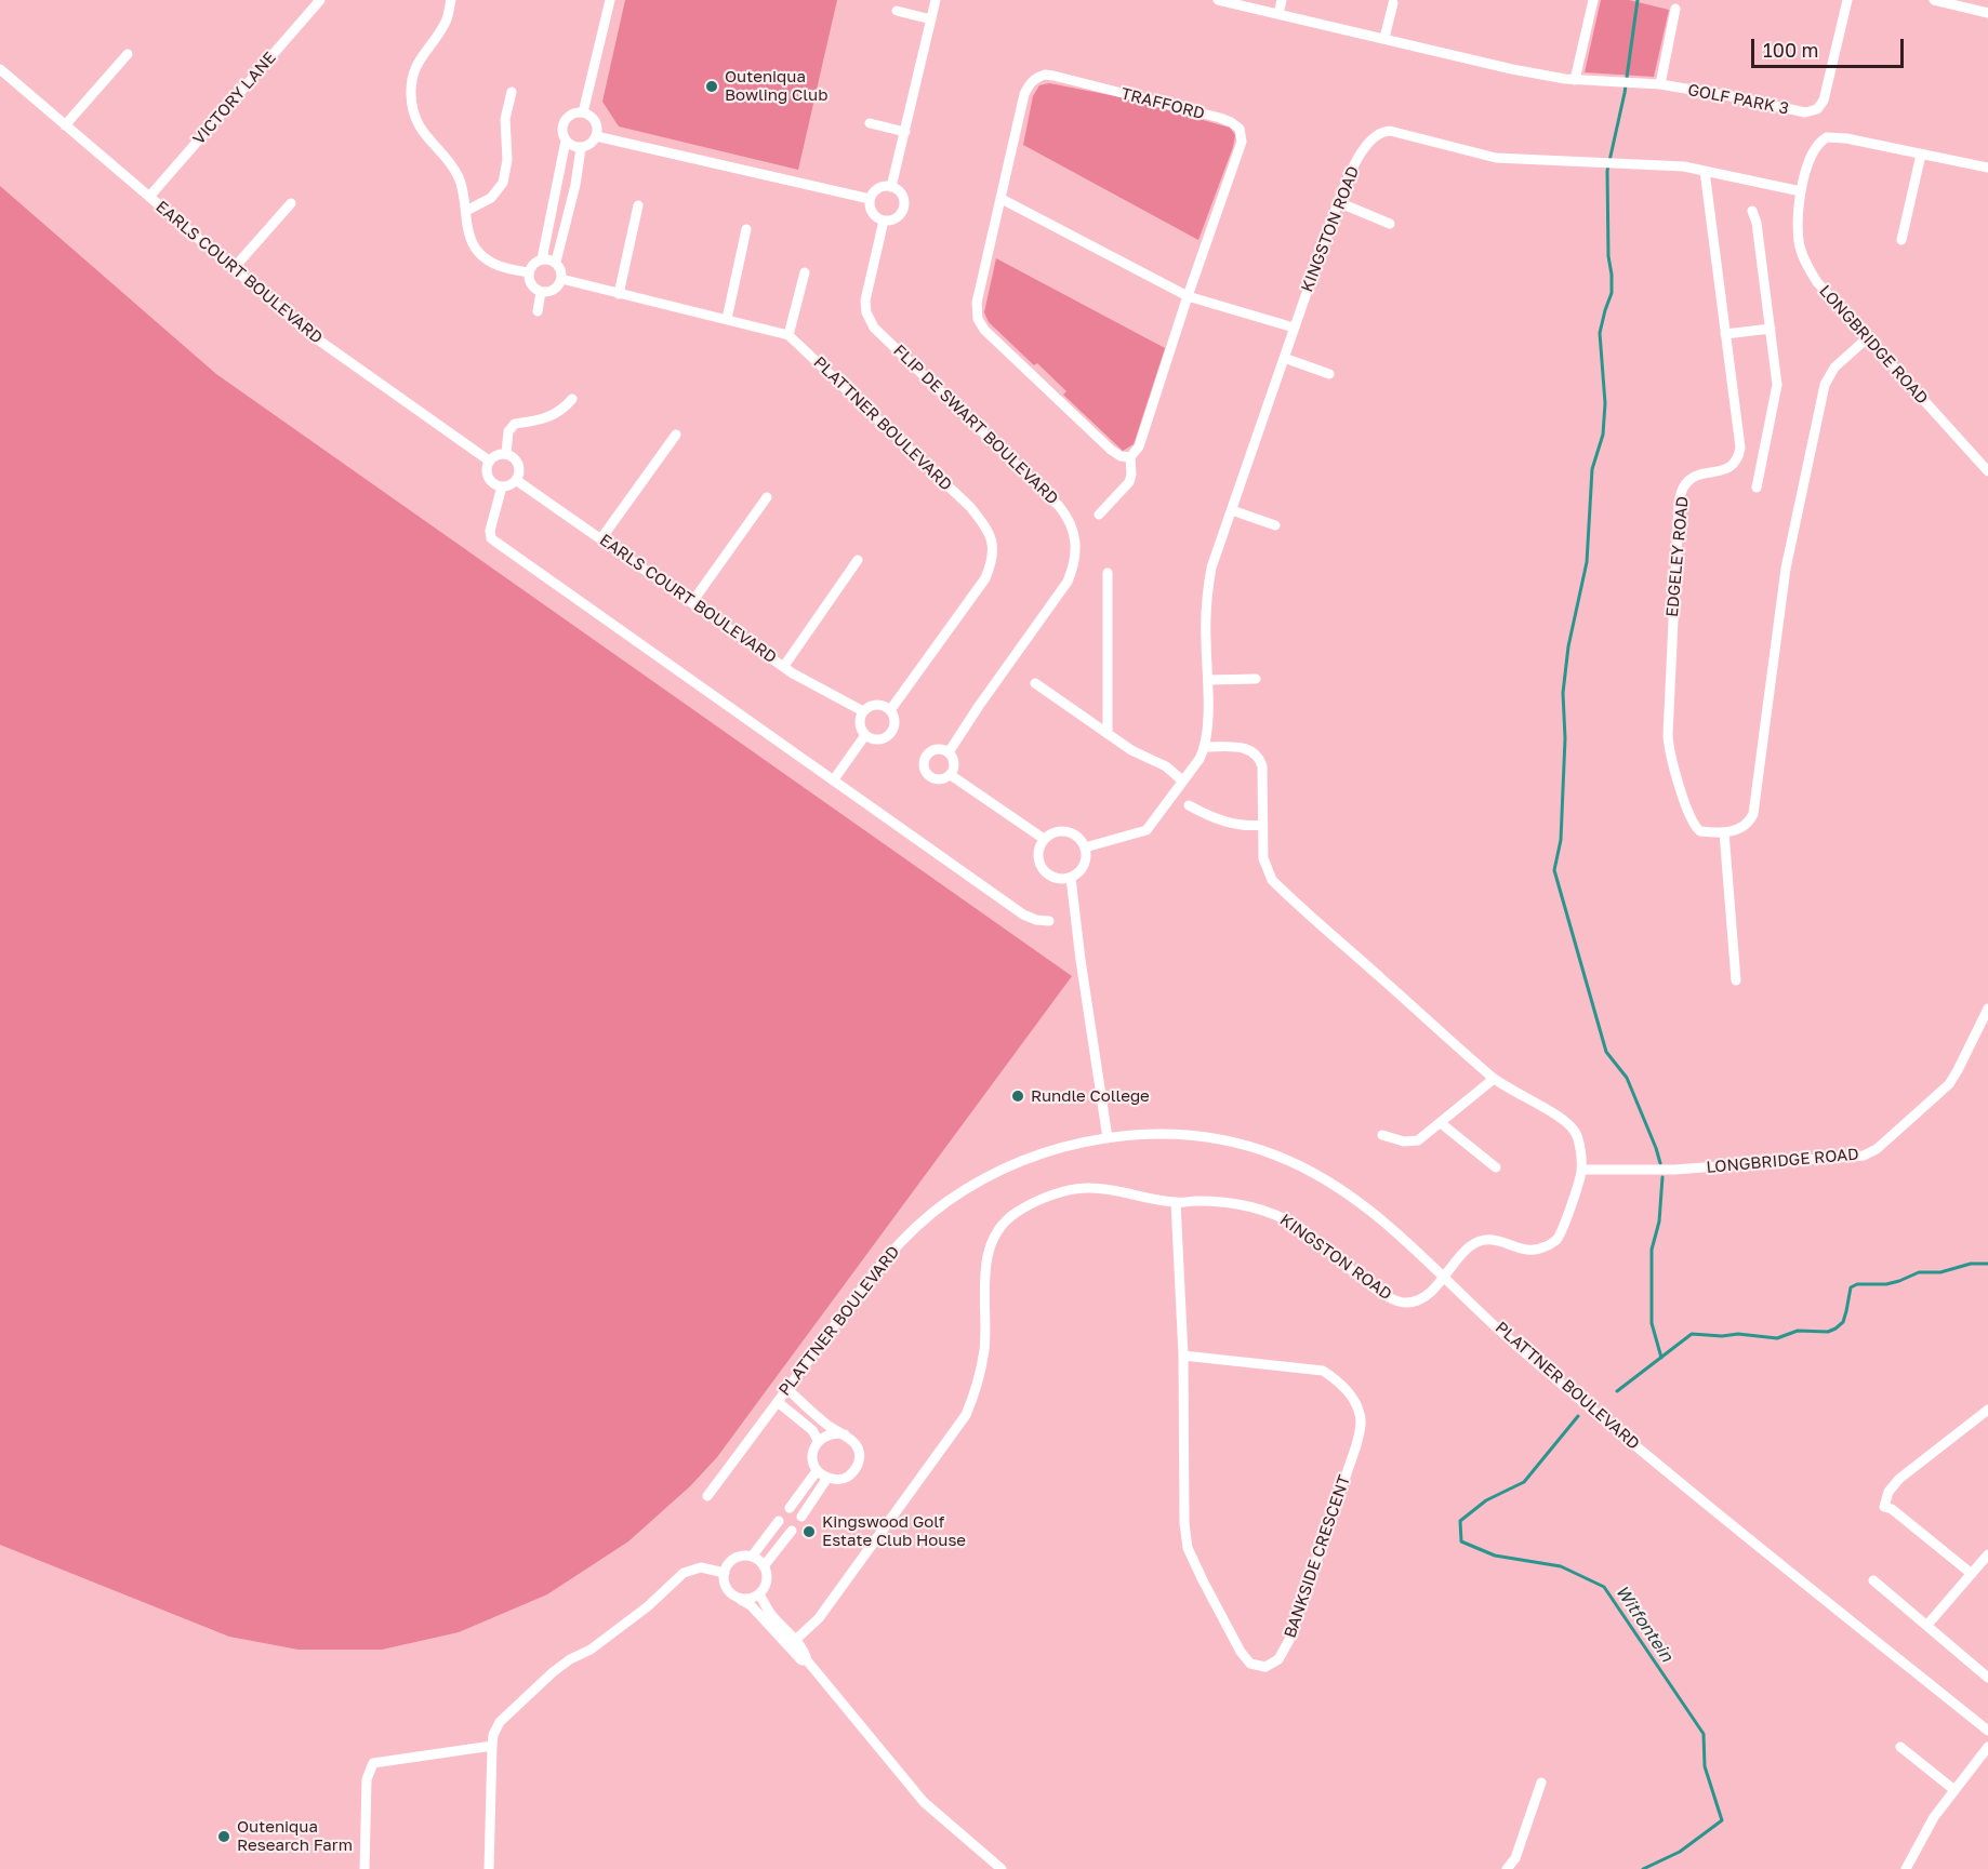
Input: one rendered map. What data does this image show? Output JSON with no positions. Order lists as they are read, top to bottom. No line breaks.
{"streets":{"street":["VICTORY LANE","GOLF PARK 3","TRAFFORD","KINGSTON ROAD","EARLS COURT BOULEVARD","LONGBRIDGE ROAD","PLATTNER BOULEVARD","FLIP DE SWART BOULEVARD","EDGELEY ROAD","BANKSIDE CRESCENT"]},"crossings":[["VICTORY LANE","EARLS COURT BOULEVARD"],["KINGSTON ROAD","LONGBRIDGE ROAD"],["KINGSTON ROAD","EDGELEY ROAD"],["KINGSTON ROAD","BANKSIDE CRESCENT"],["EARLS COURT BOULEVARD","PLATTNER BOULEVARD"]],"water":["Witfontein"],"places":["Outeniqua Bowling Club","Rundle College","Kingswood Golf Estate Club House","Outeniqua Research Farm"],"scale_bar":"100 m"}
